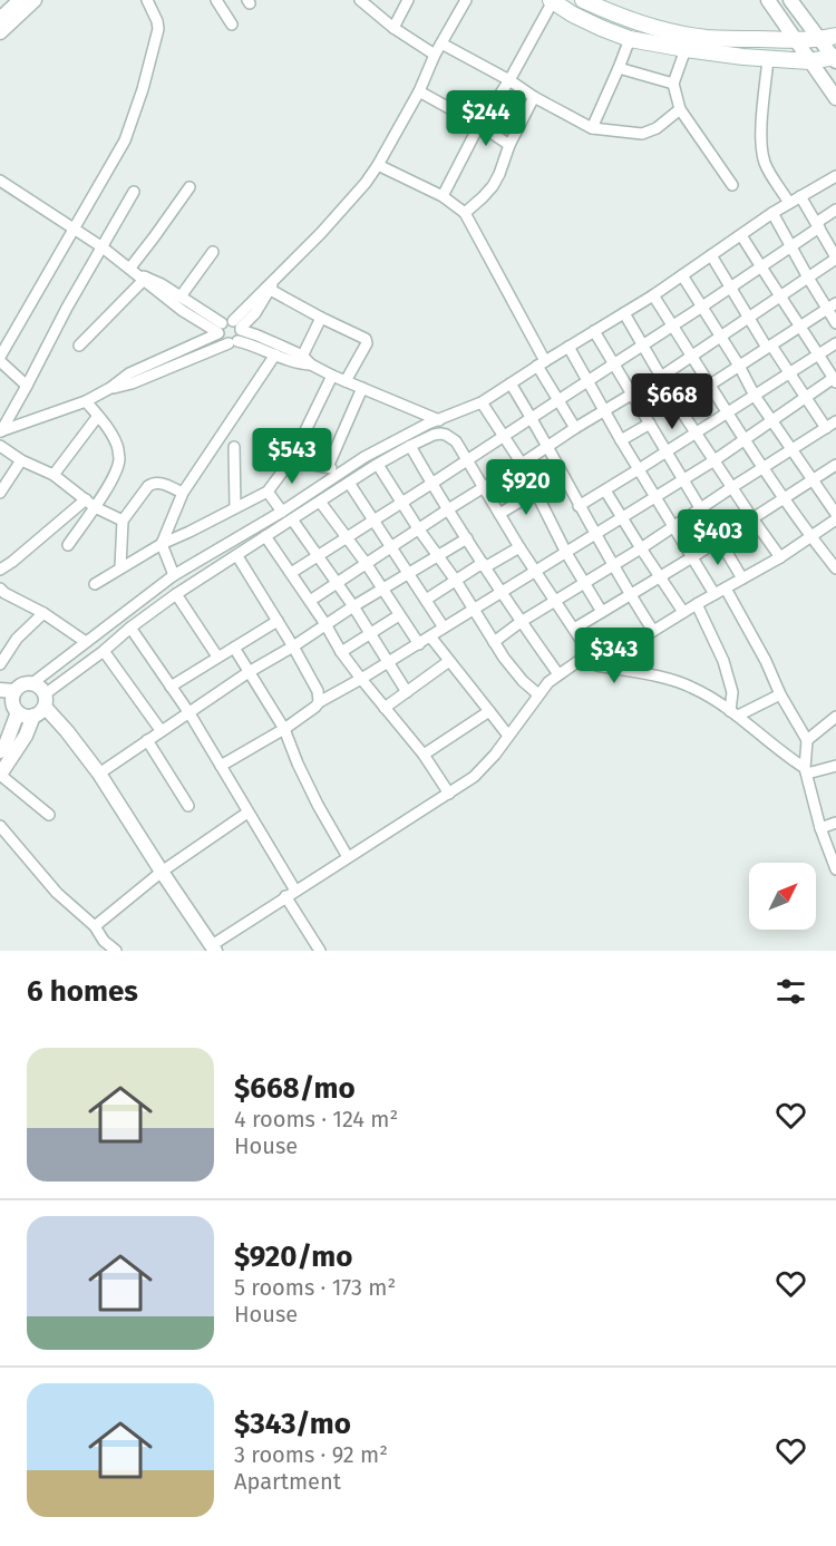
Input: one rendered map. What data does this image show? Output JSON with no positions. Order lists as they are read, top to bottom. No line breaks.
{"north":"top right","page":{"price":["$244","$668","$543","$920","$403","$343"],"heading":"6 homes","list":[{"name":"$668/mo","note":"4 rooms · 124 m² · House"},{"name":"$920/mo","note":"5 rooms · 173 m² · House"},{"name":"$343/mo","note":"3 rooms · 92 m² · Apartment"}]}}
